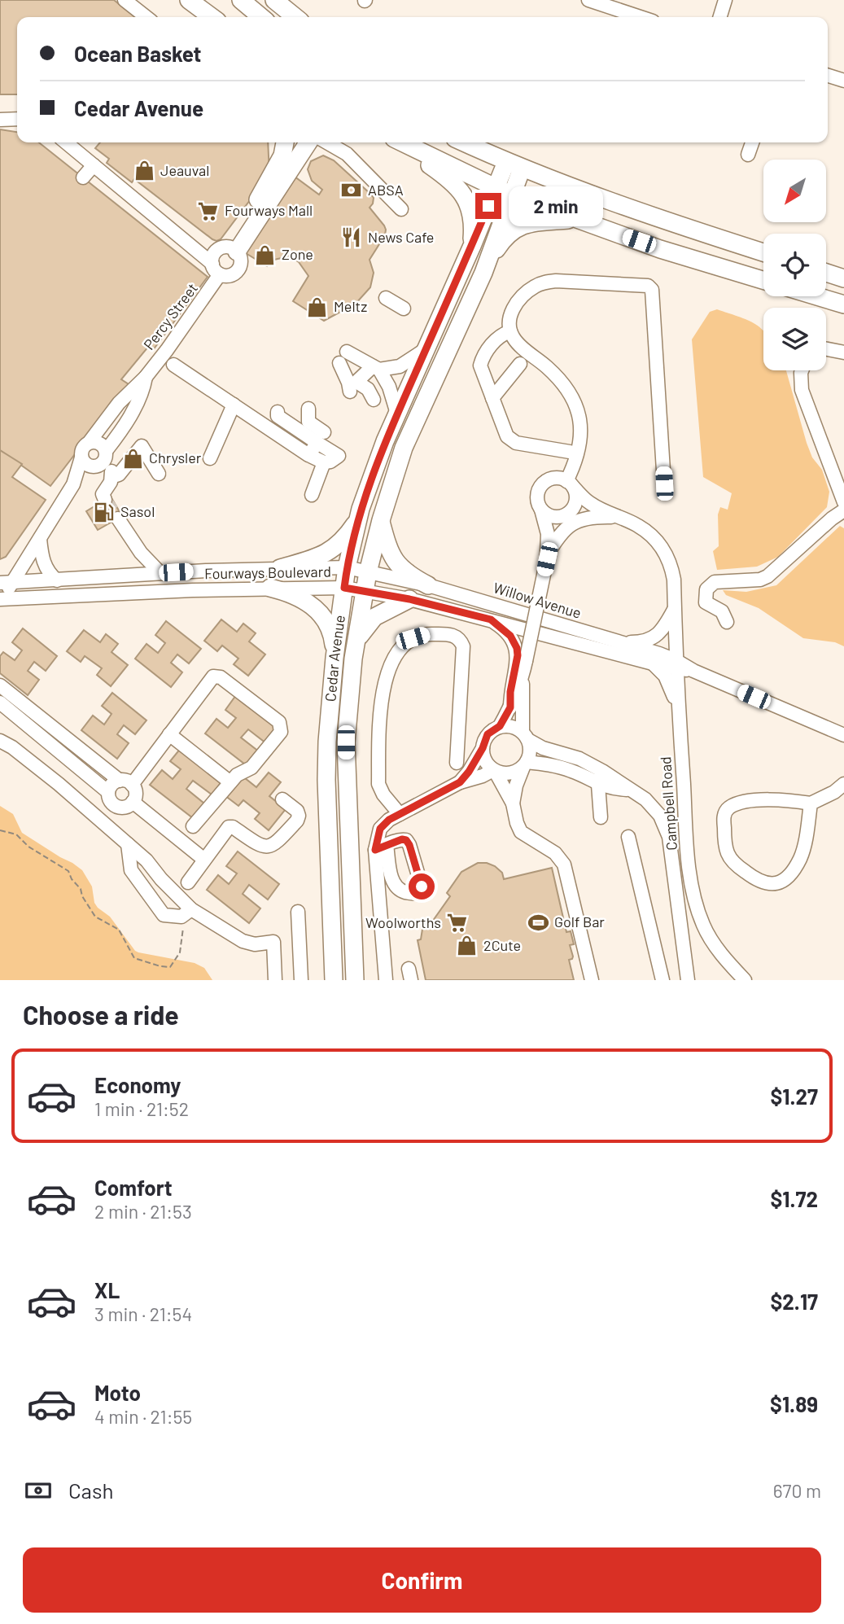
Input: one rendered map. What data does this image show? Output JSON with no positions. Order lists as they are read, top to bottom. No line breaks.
{"streets":{"main road":["Cedar Avenue"],"street":["Percy Street","Fourways Boulevard","Willow Avenue","Campbell Road"]},"crossings":[["Percy Street","Fourways Boulevard"],["Fourways Boulevard","Willow Avenue"],["Fourways Boulevard","Cedar Avenue"],["Willow Avenue","Cedar Avenue"],["Willow Avenue","Campbell Road"]],"places":{"shop":["Jeauval","Zone","Meltz","Chrysler","2Cute"],"bank":["ABSA"],"supermarket":["Fourways Mall","Woolworths"],"restaurant":["News Cafe"],"fuel station":["Sasol"],"sports":["Golf Bar"]},"north":"bottom left","page":{"banner":["Ocean Basket","Cedar Avenue"],"bubble":"2 min","heading":"Choose a ride","list":[{"name":"Economy","note":"1 min · 21:52","value":"$1.27"},{"name":"Comfort","note":"2 min · 21:53","value":"$1.72"},{"name":"XL","note":"3 min · 21:54","value":"$2.17"},{"name":"Moto","note":"4 min · 21:55","value":"$1.89"}],"pay":["Cash","670 m"],"buttons":"Confirm"}}
